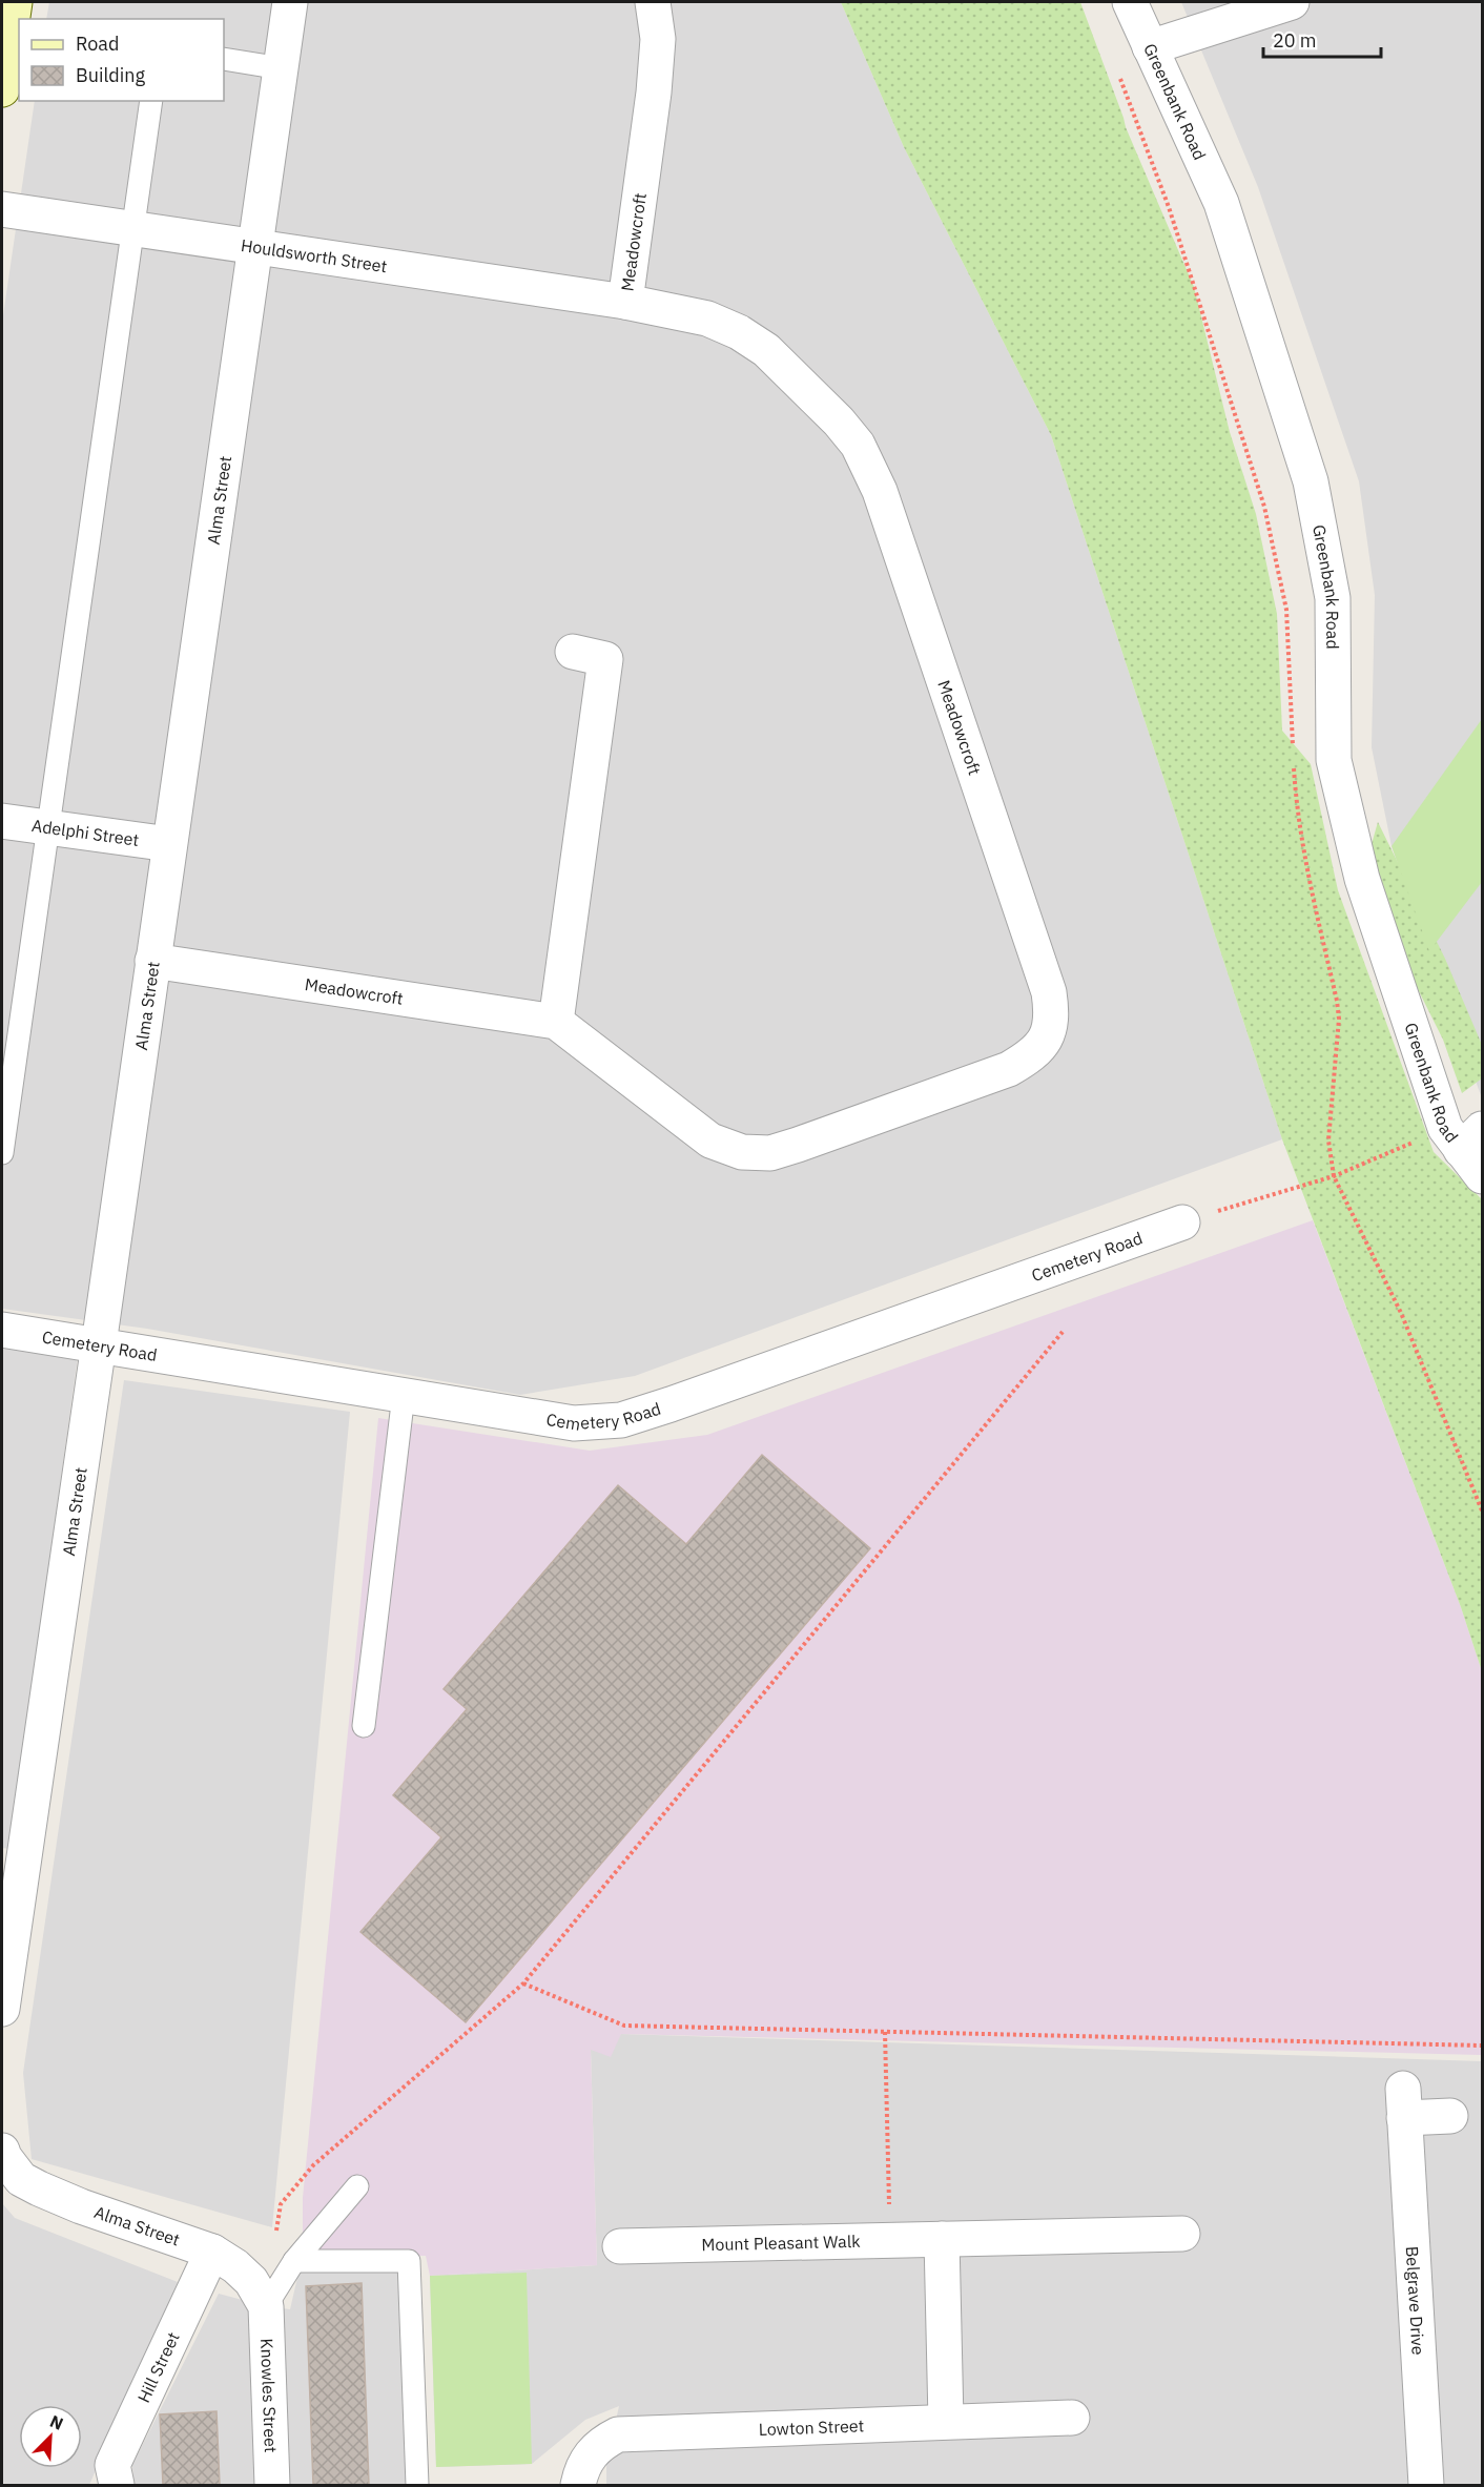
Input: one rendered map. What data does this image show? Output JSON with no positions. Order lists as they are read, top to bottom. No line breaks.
{"streets":{"street":["Greenbank Road","Meadowcroft","Houldsworth Street","Alma Street","Adelphi Street","Cemetery Road","Mount Pleasant Walk","Belgrave Drive","Hill Street","Knowles Street","Lowton Street"]},"crossings":[["Meadowcroft","Houldsworth Street"],["Meadowcroft","Alma Street"],["Houldsworth Street","Alma Street"],["Alma Street","Adelphi Street"],["Alma Street","Cemetery Road"],["Alma Street","Hill Street"],["Alma Street","Knowles Street"]],"legend":["Road","Building"],"scale_bar":"20 m","north":"top right"}
